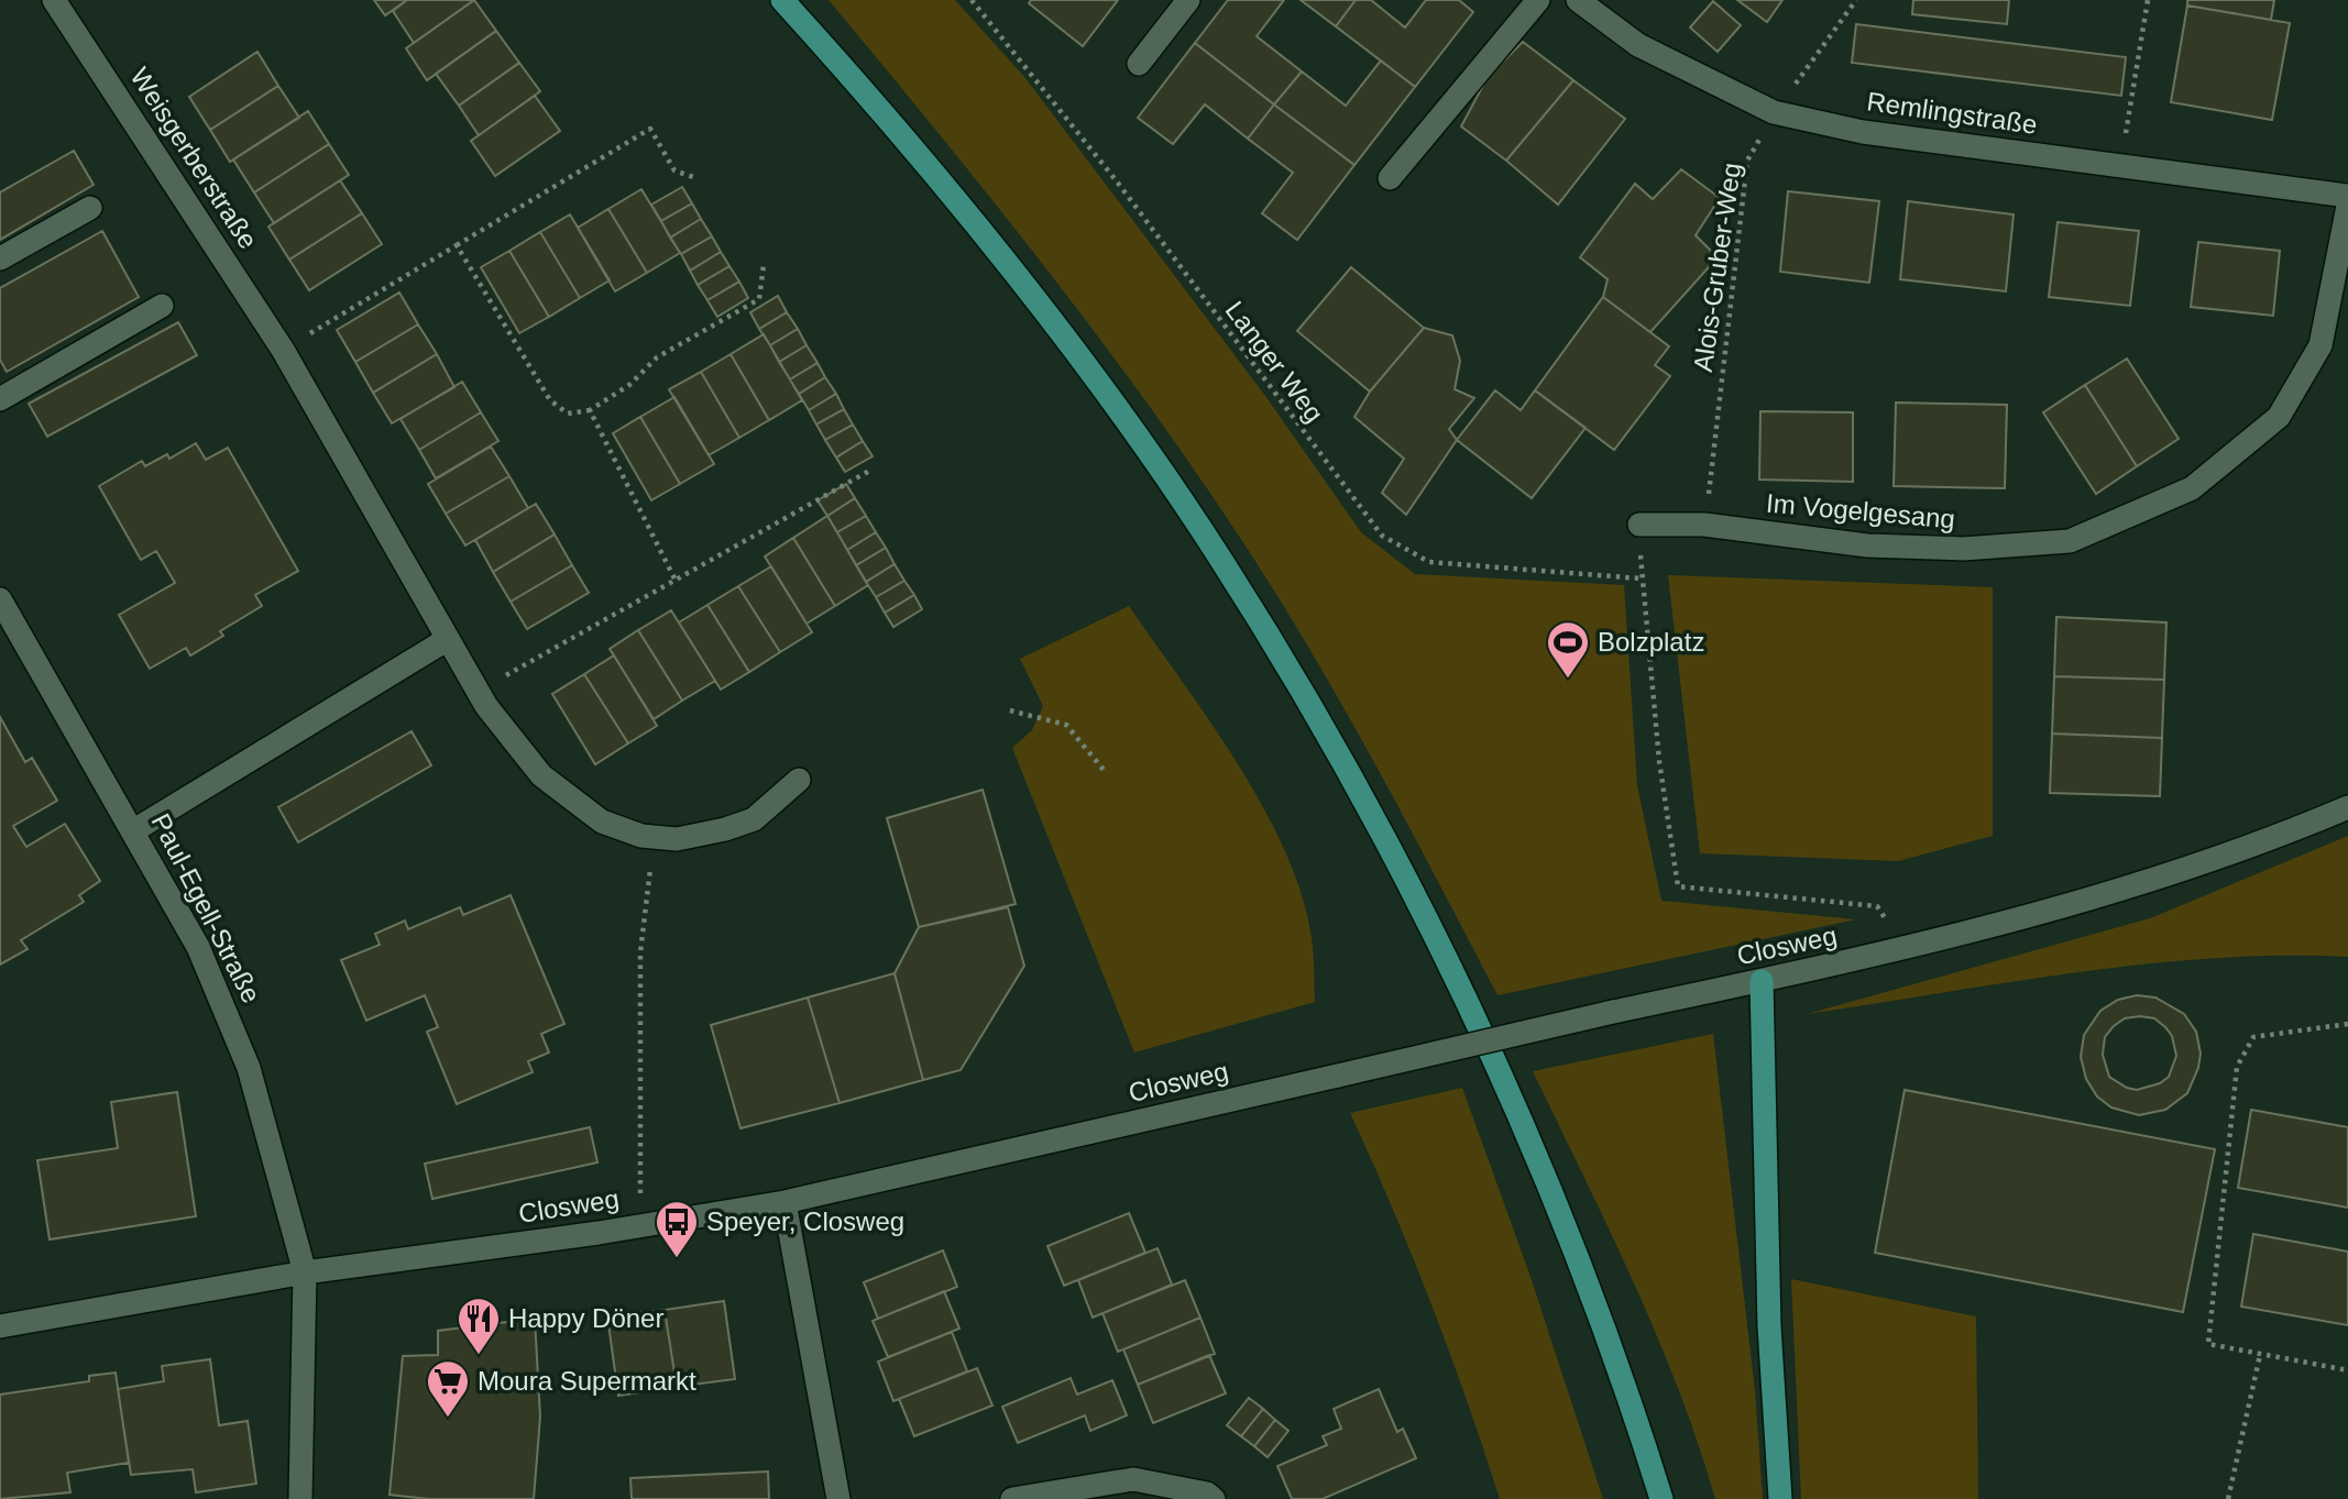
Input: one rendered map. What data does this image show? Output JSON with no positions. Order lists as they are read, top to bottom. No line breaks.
{"streets":{"street":["Remlingstraße","Weisgerberstraße","Im Vogelgesang","Paul-Egell-Straße","Closweg"],"path":["Alois-Gruber-Weg","Langer Weg"]},"crossings":[["Remlingstraße","Alois-Gruber-Weg"],["Alois-Gruber-Weg","Im Vogelgesang"],["Paul-Egell-Straße","Closweg"]],"places":{"sports":["Bolzplatz"],"bus stop":["Speyer, Closweg"],"restaurant":["Happy Döner"],"supermarket":["Moura Supermarkt"]}}
